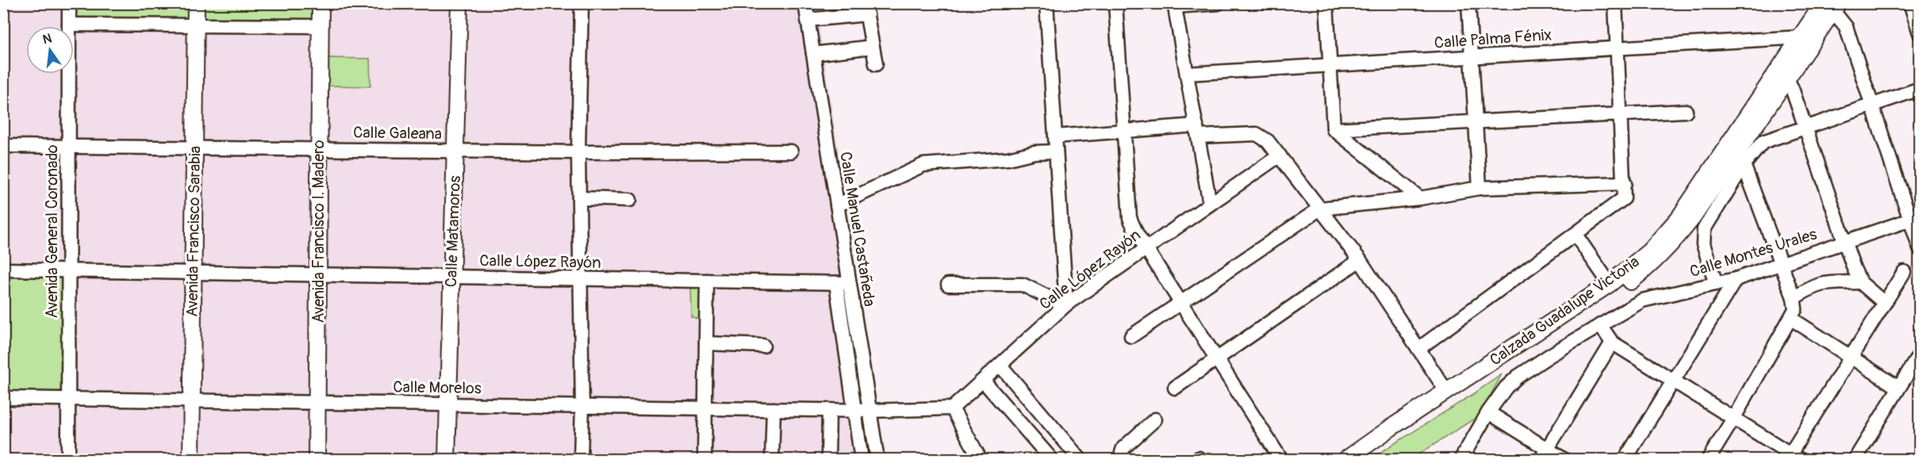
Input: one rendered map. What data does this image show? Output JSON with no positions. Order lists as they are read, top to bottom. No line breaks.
{"streets":{"main road":["Avenida Francisco Sarabia","Avenida Francisco I. Madero","Calle Matamoros","Calzada Guadalupe Victoria"],"street":["Calle Palma Fénix","Calle Galeana","Calle Manuel Castañeda","Avenida General Coronado","Calle Montes Urales","Calle López Rayón","Calle Morelos"]},"crossings":[["Calle Palma Fénix","Calzada Guadalupe Victoria"],["Calle Galeana","Avenida General Coronado"],["Calle Galeana","Avenida Francisco Sarabia"],["Calle Galeana","Avenida Francisco I. Madero"],["Calle Galeana","Calle Matamoros"],["Calle Manuel Castañeda","Calle López Rayón"],["Calle Manuel Castañeda","Calle Morelos"],["Avenida General Coronado","Calle López Rayón"],["Avenida General Coronado","Calle Morelos"],["Avenida Francisco Sarabia","Calle López Rayón"],["Avenida Francisco Sarabia","Calle Morelos"],["Avenida Francisco I. Madero","Calle López Rayón"],["Avenida Francisco I. Madero","Calle Morelos"],["Calle Matamoros","Calle López Rayón"],["Calle Matamoros","Calle Morelos"]],"north":"top"}
